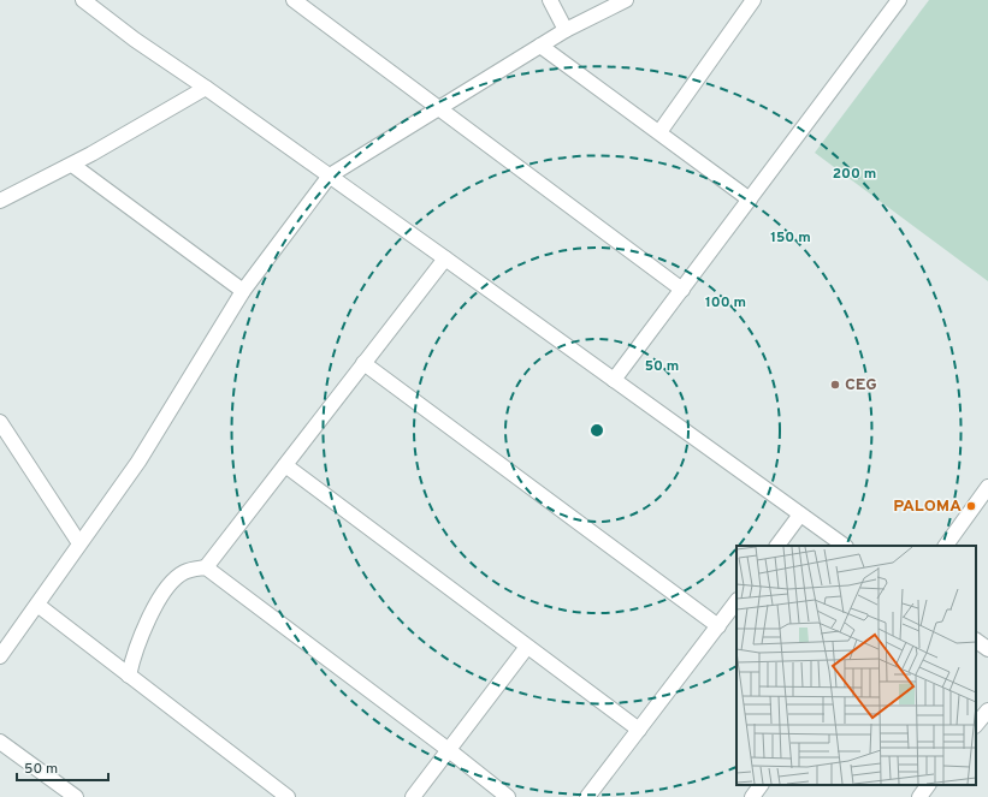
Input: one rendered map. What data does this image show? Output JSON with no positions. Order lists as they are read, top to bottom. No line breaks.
{"places":["CEG","PALOMA"],"scale_bar":"50 m","rings":["200 m","150 m","100 m","50 m"]}
